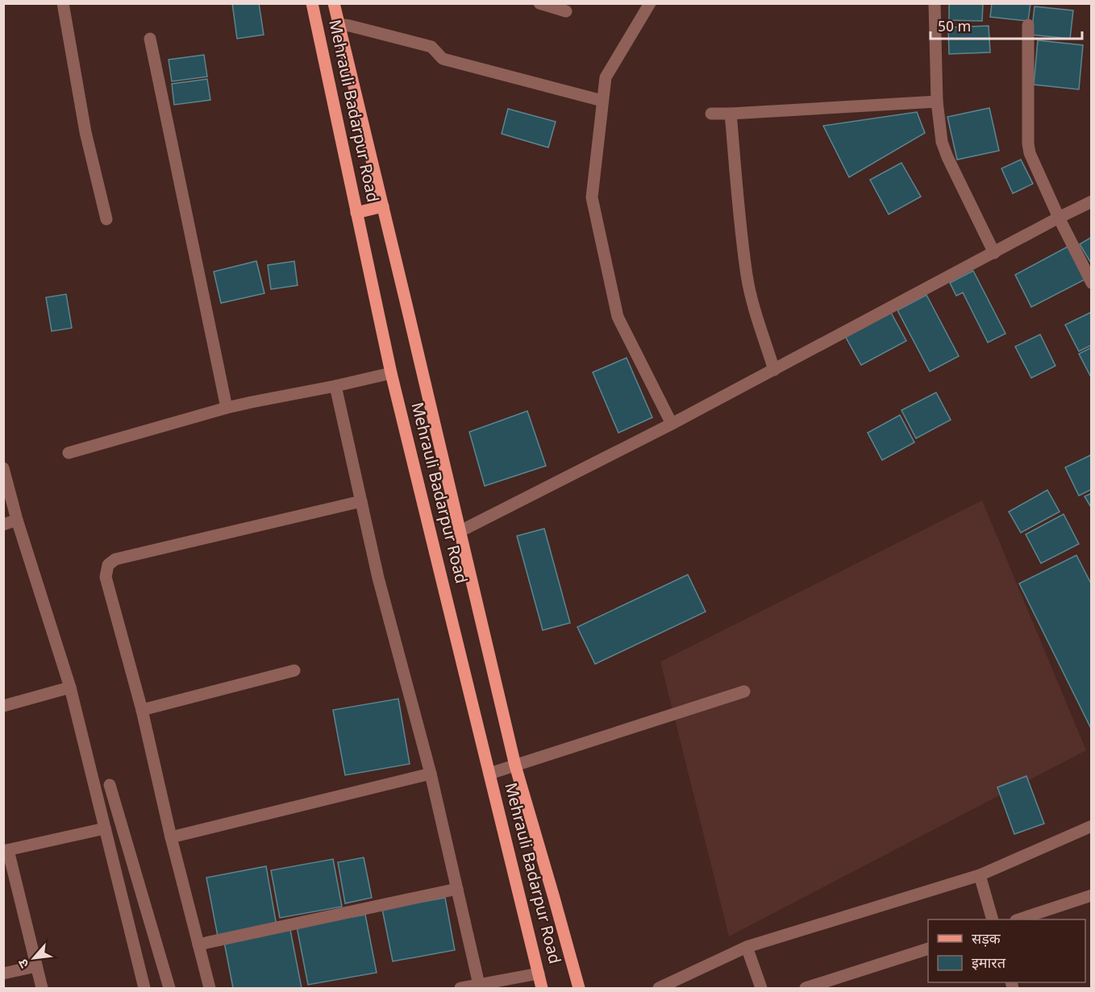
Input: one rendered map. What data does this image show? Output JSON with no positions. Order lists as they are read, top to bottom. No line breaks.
{"streets":{"main road":["Mehrauli Badarpur Road"]},"legend":["सड़क","इमारत"],"scale_bar":"50 m","north":"bottom left"}
